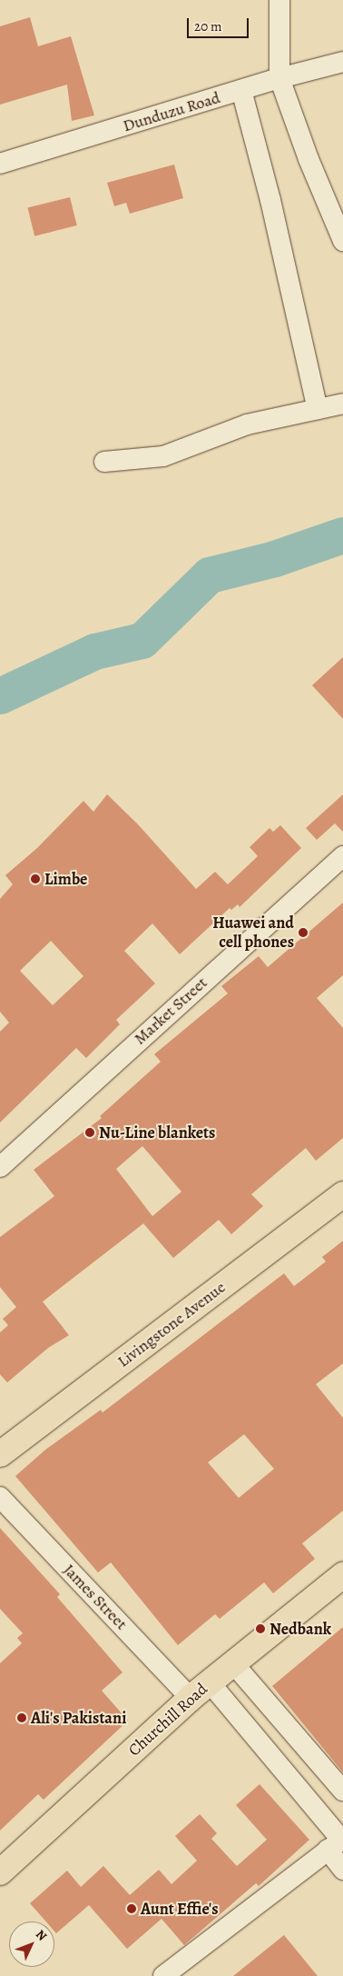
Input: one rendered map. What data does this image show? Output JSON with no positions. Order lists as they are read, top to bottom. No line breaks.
{"streets":{"highway":["Livingstone Avenue","Churchill Road"],"street":["Dunduzu Road","Market Street","James Street"]},"crossings":[["James Street","Churchill Road"]],"places":["Limbe","Huawei and cell phones","Nu-Line blankets","Nedbank","Ali's Pakistani","Aunt Effie's"],"scale_bar":"20 m","north":"top right"}
